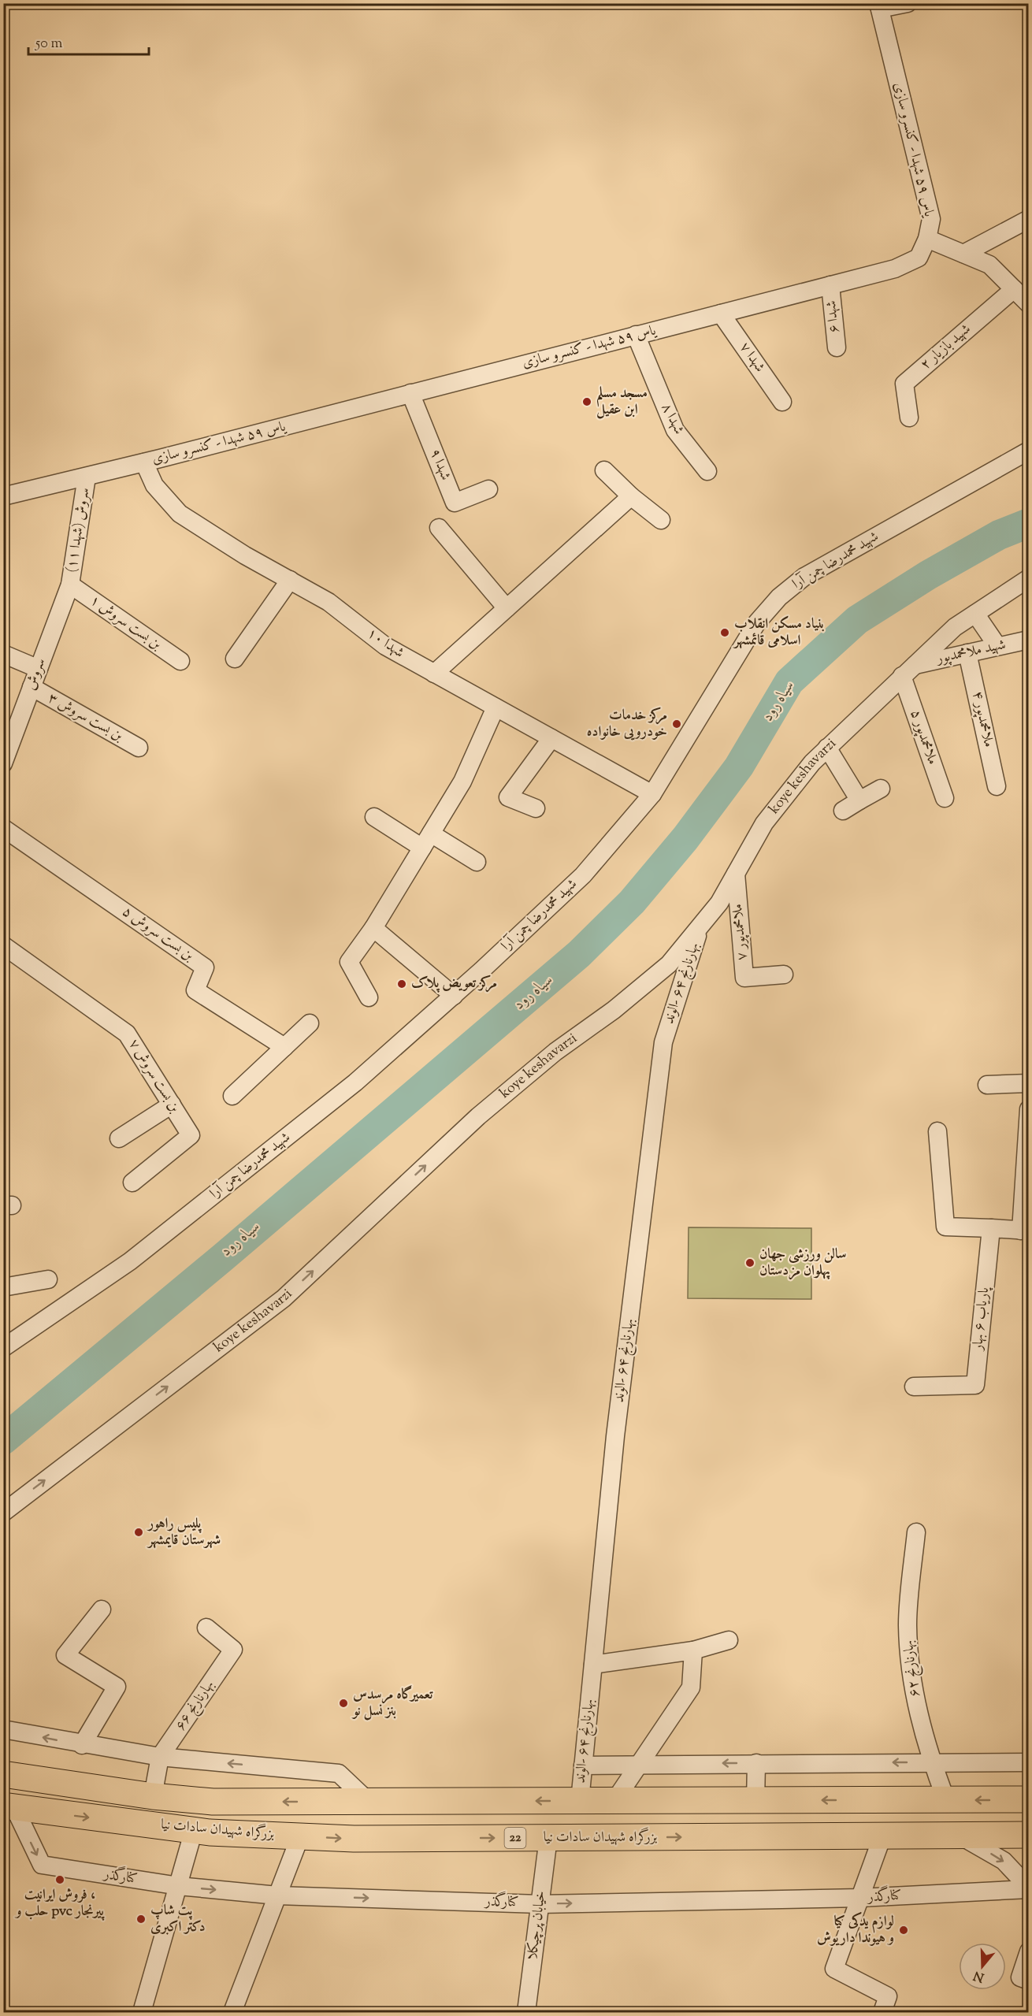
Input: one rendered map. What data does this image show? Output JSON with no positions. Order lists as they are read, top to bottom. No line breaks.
{"streets":{"highway":["بزرگراه شهیدان سادات نیا","22"],"street":["یاس ۵۹ شهدا - کنسرو سازی","شهدا ۶","شهید بازیار ۲","شهدا ۷","شهدا ۸","شهدا ۹","سروش (شهدا ۱۱)","شهید محمدرضا چمن آرا","بن بست سروش ۱","شهدا ۱۰","شهید ملامحمدپور","سروش","بن بست سروش ۳","ملامحمدپور ۴","ملامحمدپور ۵","koye keshavarzi","ملامحمدپور ۷","بن بست سروش ۵","بهارنارنج ۶۴ -الوند","بن بست سروش ۷","پاریاب ۶ بهار","بهارنارنج ۶۲","بهارنارنج ۶۶","کنارگذر","خیابان پرچیکلا"]},"crossings":[["یاس ۵۹ شهدا - کنسرو سازی","شهدا ۶"],["یاس ۵۹ شهدا - کنسرو سازی","شهدا ۷"],["یاس ۵۹ شهدا - کنسرو سازی","شهدا ۸"],["یاس ۵۹ شهدا - کنسرو سازی","شهدا ۹"],["یاس ۵۹ شهدا - کنسرو سازی","سروش (شهدا ۱۱)"],["یاس ۵۹ شهدا - کنسرو سازی","شهدا ۱۰"],["سروش (شهدا ۱۱)","بن بست سروش ۱"],["سروش (شهدا ۱۱)","سروش"],["شهید محمدرضا چمن آرا","شهدا ۱۰"],["بن بست سروش ۱","سروش"],["شهید ملامحمدپور","ملامحمدپور ۴"],["شهید ملامحمدپور","ملامحمدپور ۵"],["شهید ملامحمدپور","koye keshavarzi"],["سروش","بن بست سروش ۳"],["ملامحمدپور ۵","koye keshavarzi"],["koye keshavarzi","ملامحمدپور ۷"],["koye keshavarzi","بهارنارنج ۶۴ -الوند"],["بهارنارنج ۶۴ -الوند","بزرگراه شهیدان سادات نیا"],["بهارنارنج ۶۲","بزرگراه شهیدان سادات نیا"],["بهارنارنج ۶۶","بزرگراه شهیدان سادات نیا"],["بزرگراه شهیدان سادات نیا","کنارگذر"],["بزرگراه شهیدان سادات نیا","خیابان پرچیکلا"],["کنارگذر","خیابان پرچیکلا"]],"one_way":["koye keshavarzi"],"water":["سیاه رود"],"places":["مسجد مسلم ابن عقیل","بنیاد مسکن انقلاب اسلامی قائمشهر","مرکز خدمات خودرویی خانواده","مرکز تعویض پلاک","سالن ورزشی جهان پهلوان مزدستان","پلیس راهور شهرستان قایمشهر","تعمیرگاه مرسدس بنز نسل نو","فروش ایرانیت ، حلب و pvc پیرنجار","پت شاپ دکتر اکبری","لوازم یدکی کیا و هیوندا داریوش"],"scale_bar":"50 m","north":"bottom"}
